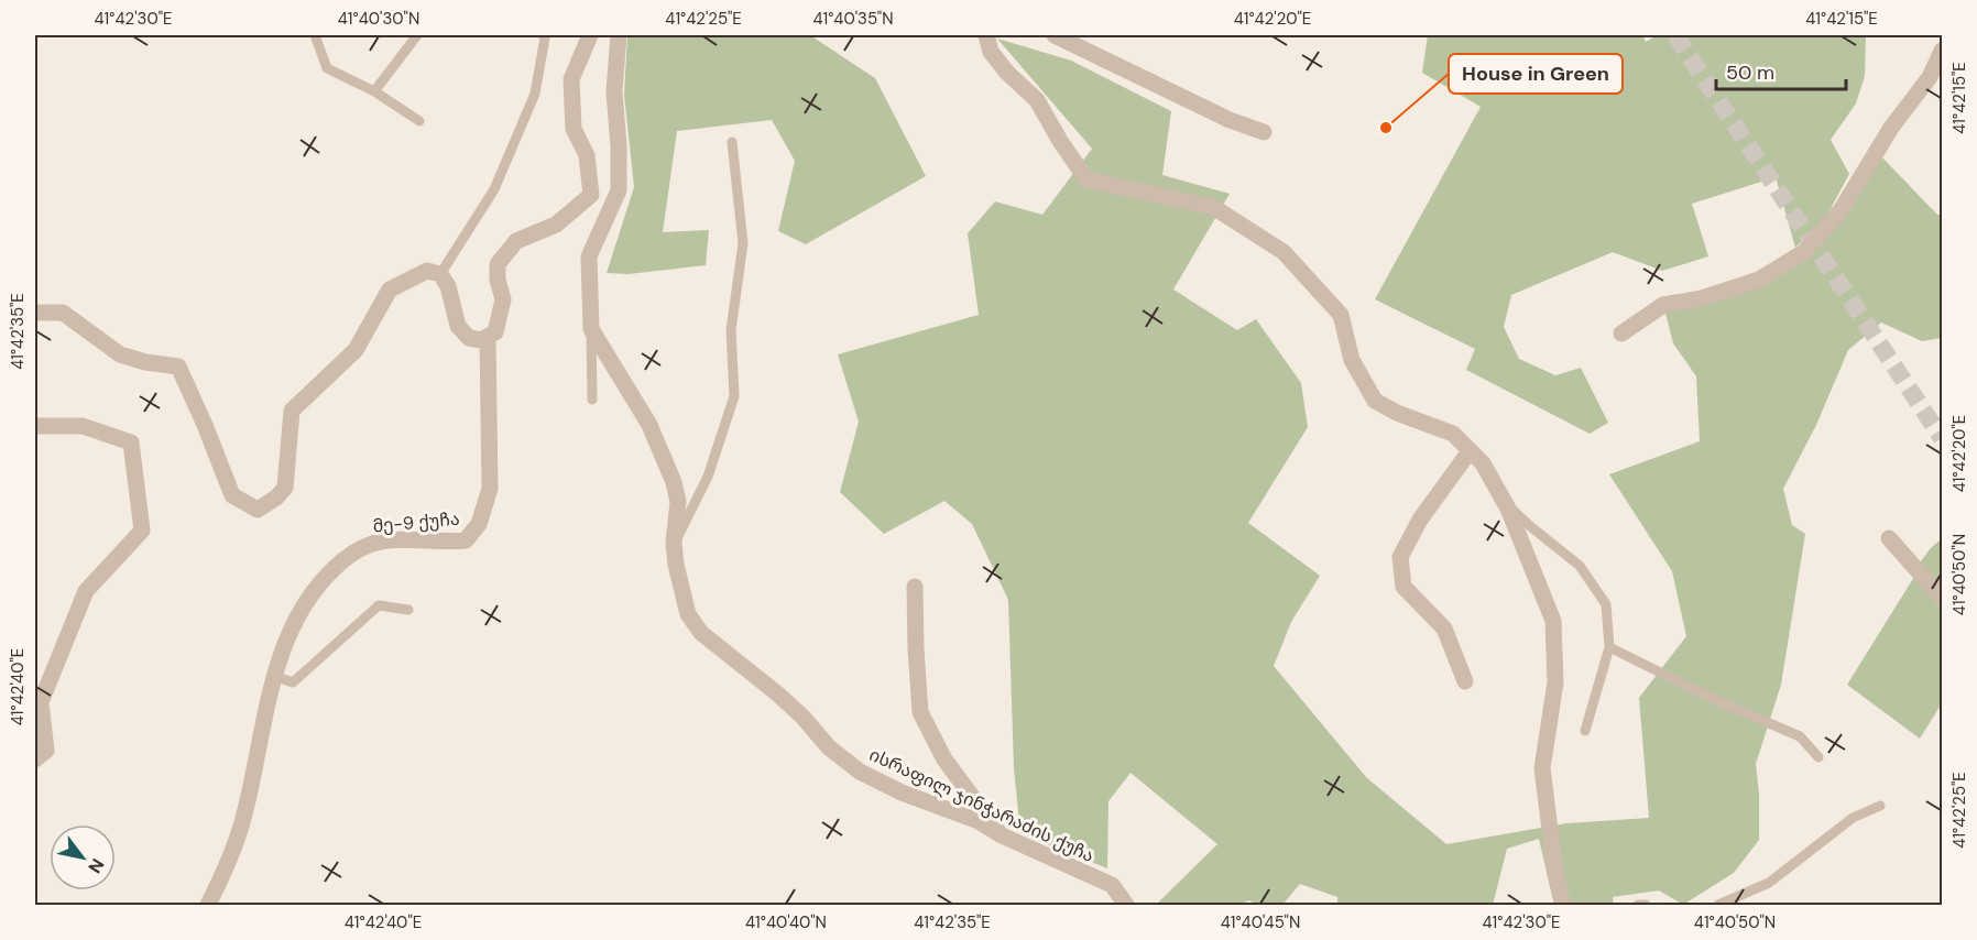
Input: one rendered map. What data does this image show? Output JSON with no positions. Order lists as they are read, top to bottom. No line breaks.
{"streets":{"street":["მე-9 ქუჩა","ისრაფილ ჯინჭარაძის ქუჩა"]},"places":["House in Green"],"scale_bar":"50 m","north":"bottom right","coordinates":["41°42'30\"E","41°40'30\"N","41°42'25\"E","41°40'35\"N","41°42'20\"E","41°42'15\"E","41°42'35\"E","41°40'50\"N","41°42'40\"E","41°40'40\"N","41°40'45\"N"]}
